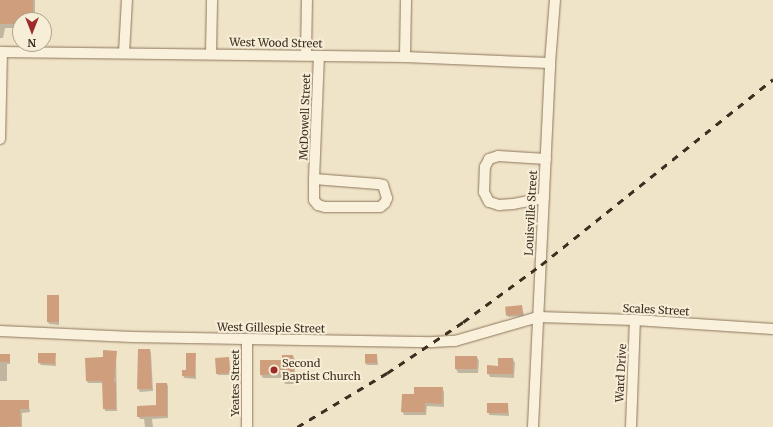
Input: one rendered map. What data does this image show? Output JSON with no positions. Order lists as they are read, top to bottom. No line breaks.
{"streets":{"street":["West Wood Street","McDowell Street","Louisville Street","Scales Street","West Gillespie Street","Ward Drive","Yeates Street"]},"crossings":[["West Wood Street","McDowell Street"],["West Wood Street","Louisville Street"],["Louisville Street","Scales Street"],["Louisville Street","West Gillespie Street"],["Scales Street","West Gillespie Street"],["Scales Street","Ward Drive"],["West Gillespie Street","Yeates Street"]],"places":["Second Baptist Church"],"north":"bottom"}
